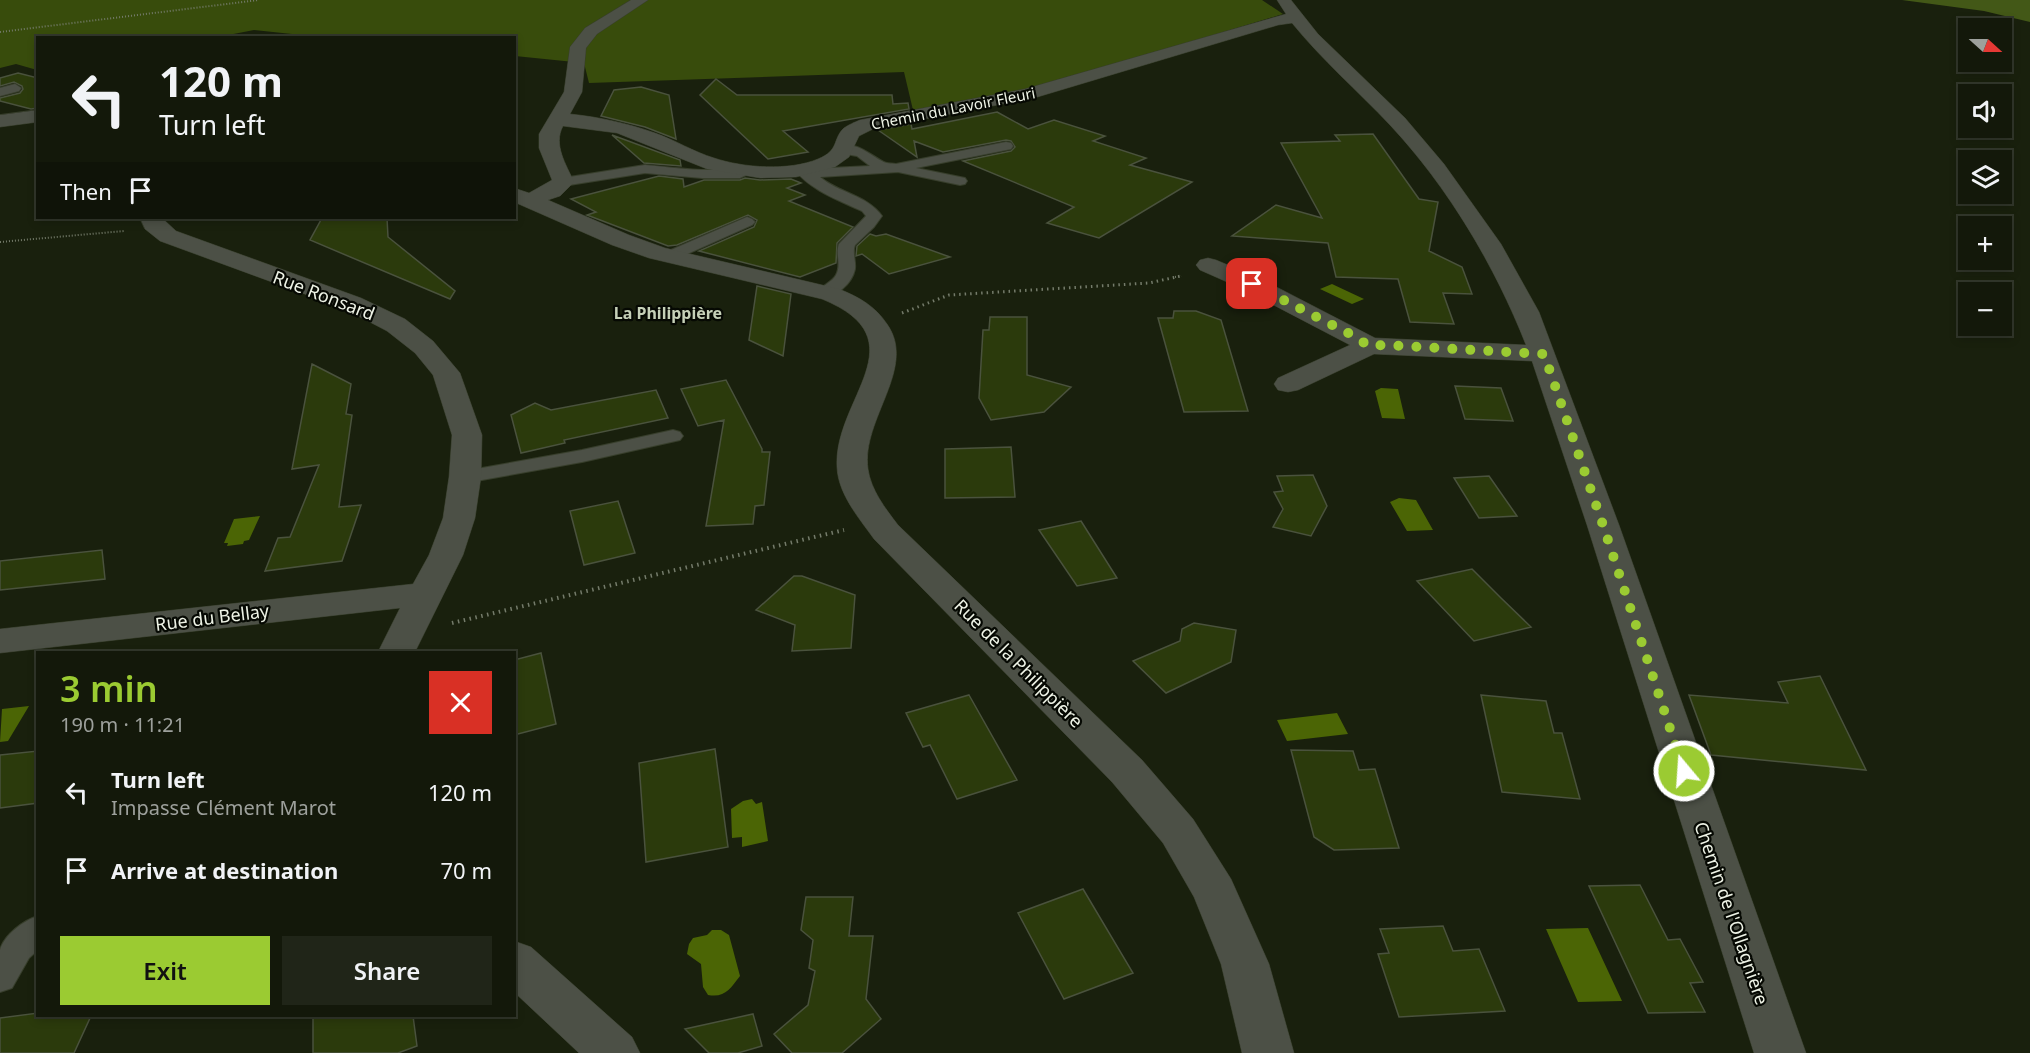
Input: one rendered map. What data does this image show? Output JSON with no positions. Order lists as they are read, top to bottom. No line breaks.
{"streets":{"street":["Chemin du Lavoir Fleuri","Rue Ronsard","Rue du Bellay","Rue de la Philippière","Chemin de l'Ollagnière"]},"crossings":[["Chemin du Lavoir Fleuri","Chemin de l'Ollagnière"],["Rue Ronsard","Rue du Bellay"]],"districts":["La Philippière"],"north":"right","page":{"map_buttons":["+","−"],"turn":["120 m","Turn left"],"then":"Then","heading":["3 min","190 m · 11:21"],"list":[{"name":"Turn left","note":"Impasse Clément Marot","value":"120 m"},{"name":"Arrive at destination","value":"70 m"}],"buttons":["Exit","Share"]}}
